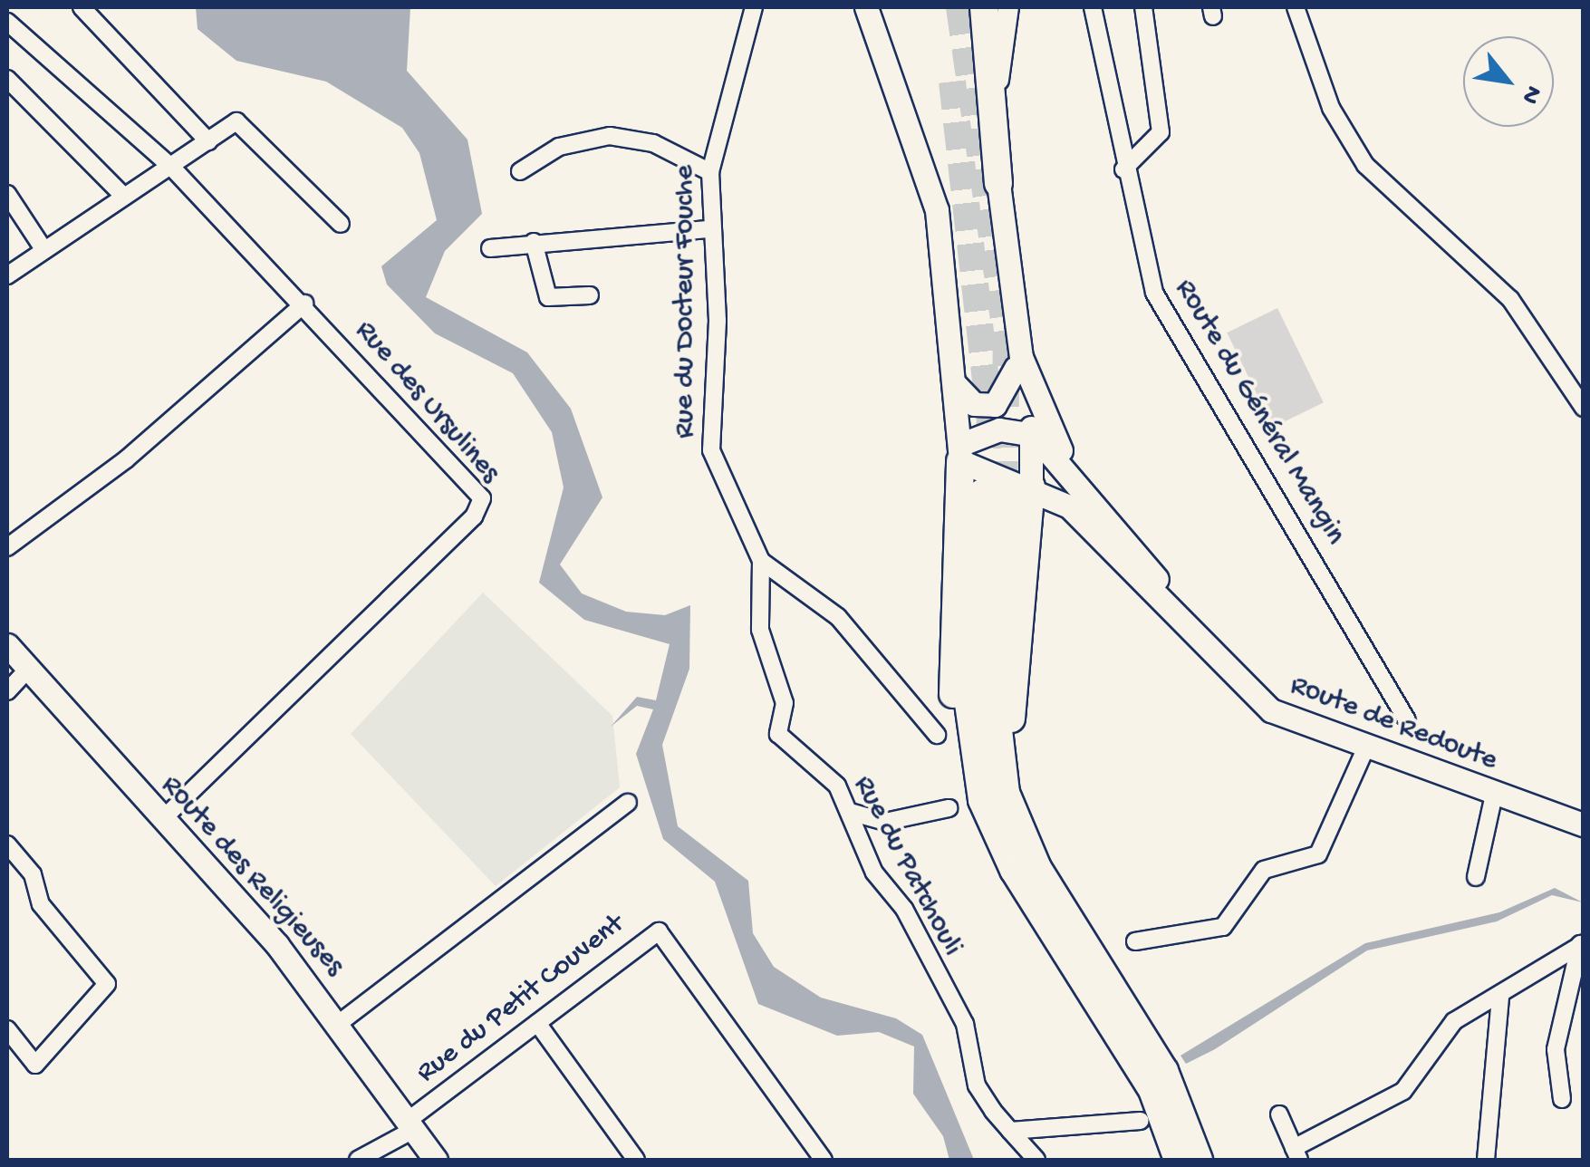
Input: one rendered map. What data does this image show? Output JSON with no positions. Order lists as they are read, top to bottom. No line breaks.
{"streets":{"main road":["Route de Redoute","Route des Religieuses"],"street":["Rue du Docteur Fouche","Rue des Ursulines","Route du Général Mangin","Rue du Patchouli","Rue du Petit Couvent"]},"crossings":[["Rue du Docteur Fouche","Rue du Patchouli"],["Rue des Ursulines","Route des Religieuses"],["Route des Religieuses","Rue du Petit Couvent"]],"north":"bottom right"}
